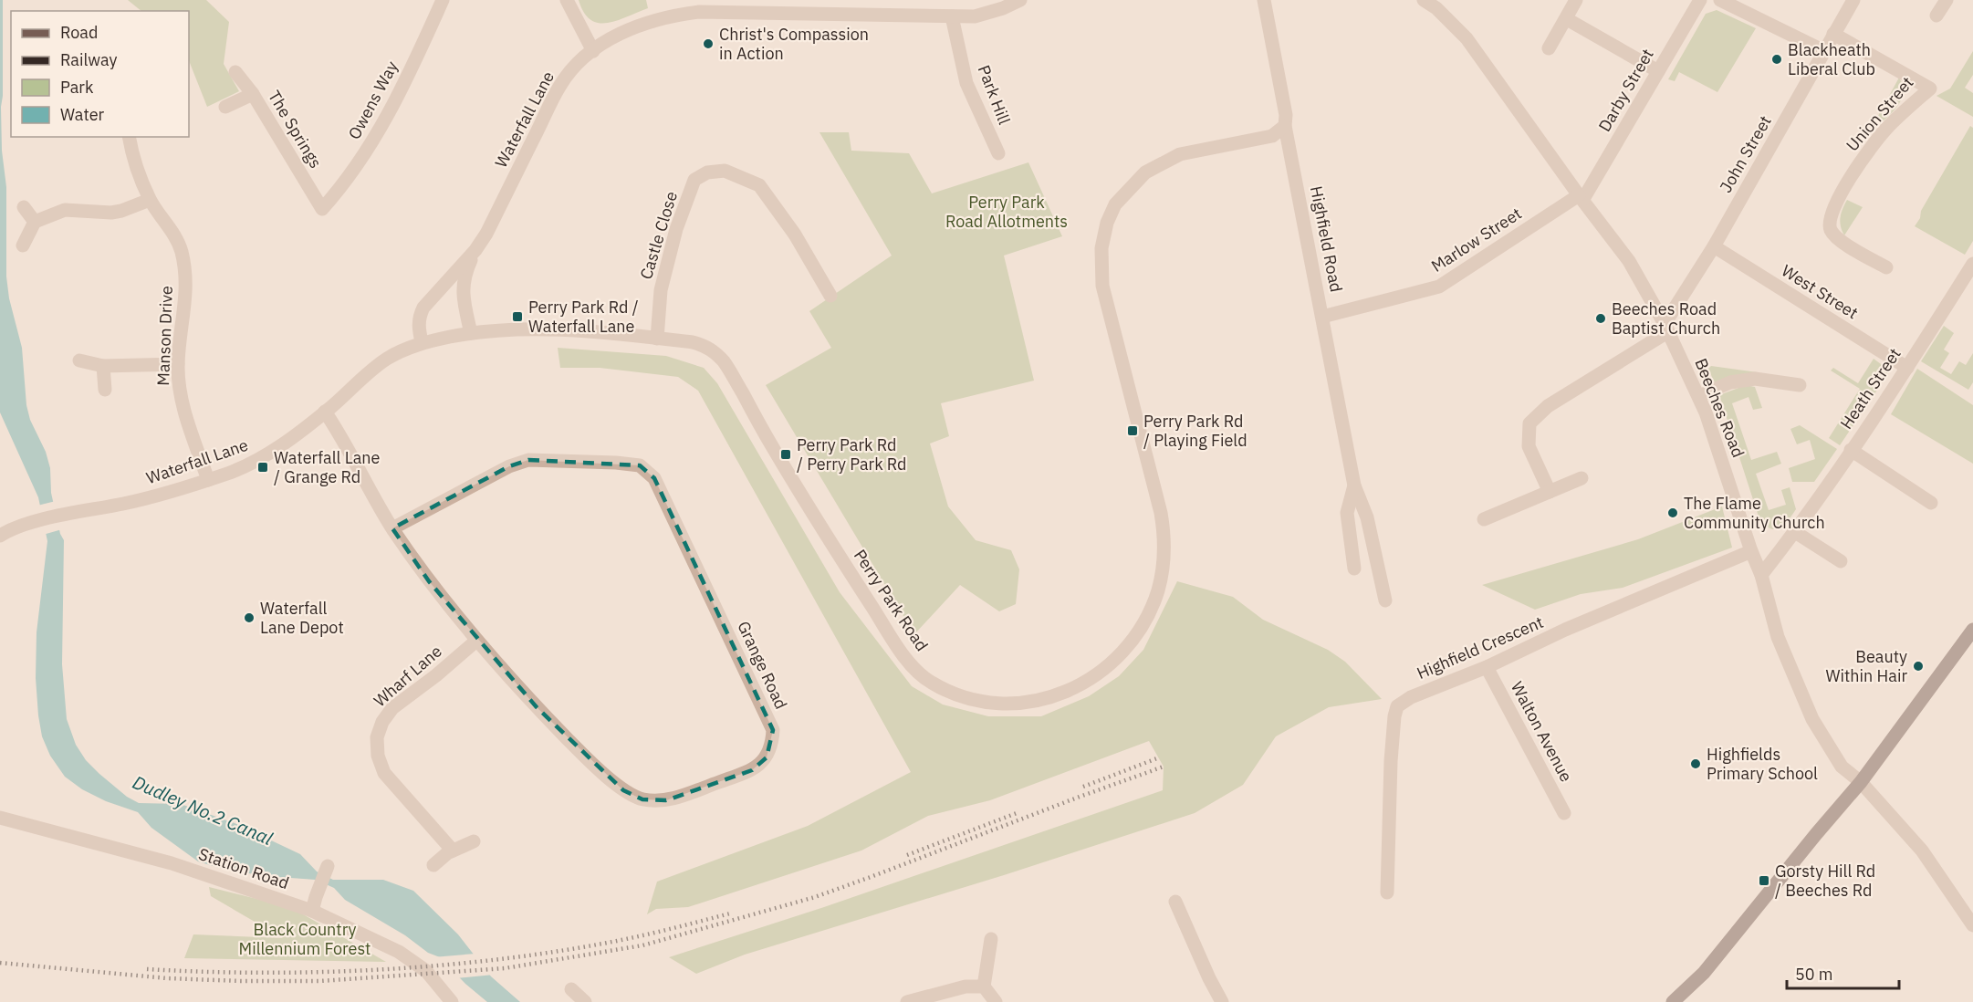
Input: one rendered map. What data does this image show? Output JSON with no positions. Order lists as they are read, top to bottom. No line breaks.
{"streets":{"street":["Darby Street","Park Hill","Owens Way","Union Street","Waterfall Lane","The Springs","John Street","Castle Close","Highfield Road","Marlow Street","West Street","Manson Drive","Heath Street","Beeches Road","Perry Park Road","Highfield Crescent","Grange Road","Wharf Lane","Walton Avenue","Station Road"]},"crossings":[["Darby Street","Marlow Street"],["Darby Street","Beeches Road"],["Park Hill","Waterfall Lane"],["Owens Way","The Springs"],["Union Street","John Street"],["Waterfall Lane","Manson Drive"],["Waterfall Lane","Perry Park Road"],["Waterfall Lane","Grange Road"],["John Street","West Street"],["John Street","Beeches Road"],["Castle Close","Perry Park Road"],["Highfield Road","Marlow Street"],["Highfield Road","Perry Park Road"],["Marlow Street","Beeches Road"],["West Street","Heath Street"],["Heath Street","Beeches Road"],["Beeches Road","Highfield Crescent"],["Highfield Crescent","Walton Avenue"],["Grange Road","Wharf Lane"]],"water":["Dudley No.2 Canal"],"parks":["Perry Park Road Allotments","Black Country Millennium Forest"],"places":{"other":["Christ's Compassion in Action","Blackheath Liberal Club","Beeches Road Baptist Church","The Flame Community Church","Waterfall Lane Depot","Beauty Within Hair","Highfields Primary School"],"transit":["Perry Park Rd / Waterfall Lane","Perry Park Rd / Playing Field","Perry Park Rd / Perry Park Rd","Waterfall Lane / Grange Rd","Gorsty Hill Rd / Beeches Rd"]},"legend":["Road","Railway","Park","Water"],"scale_bar":"50 m"}
